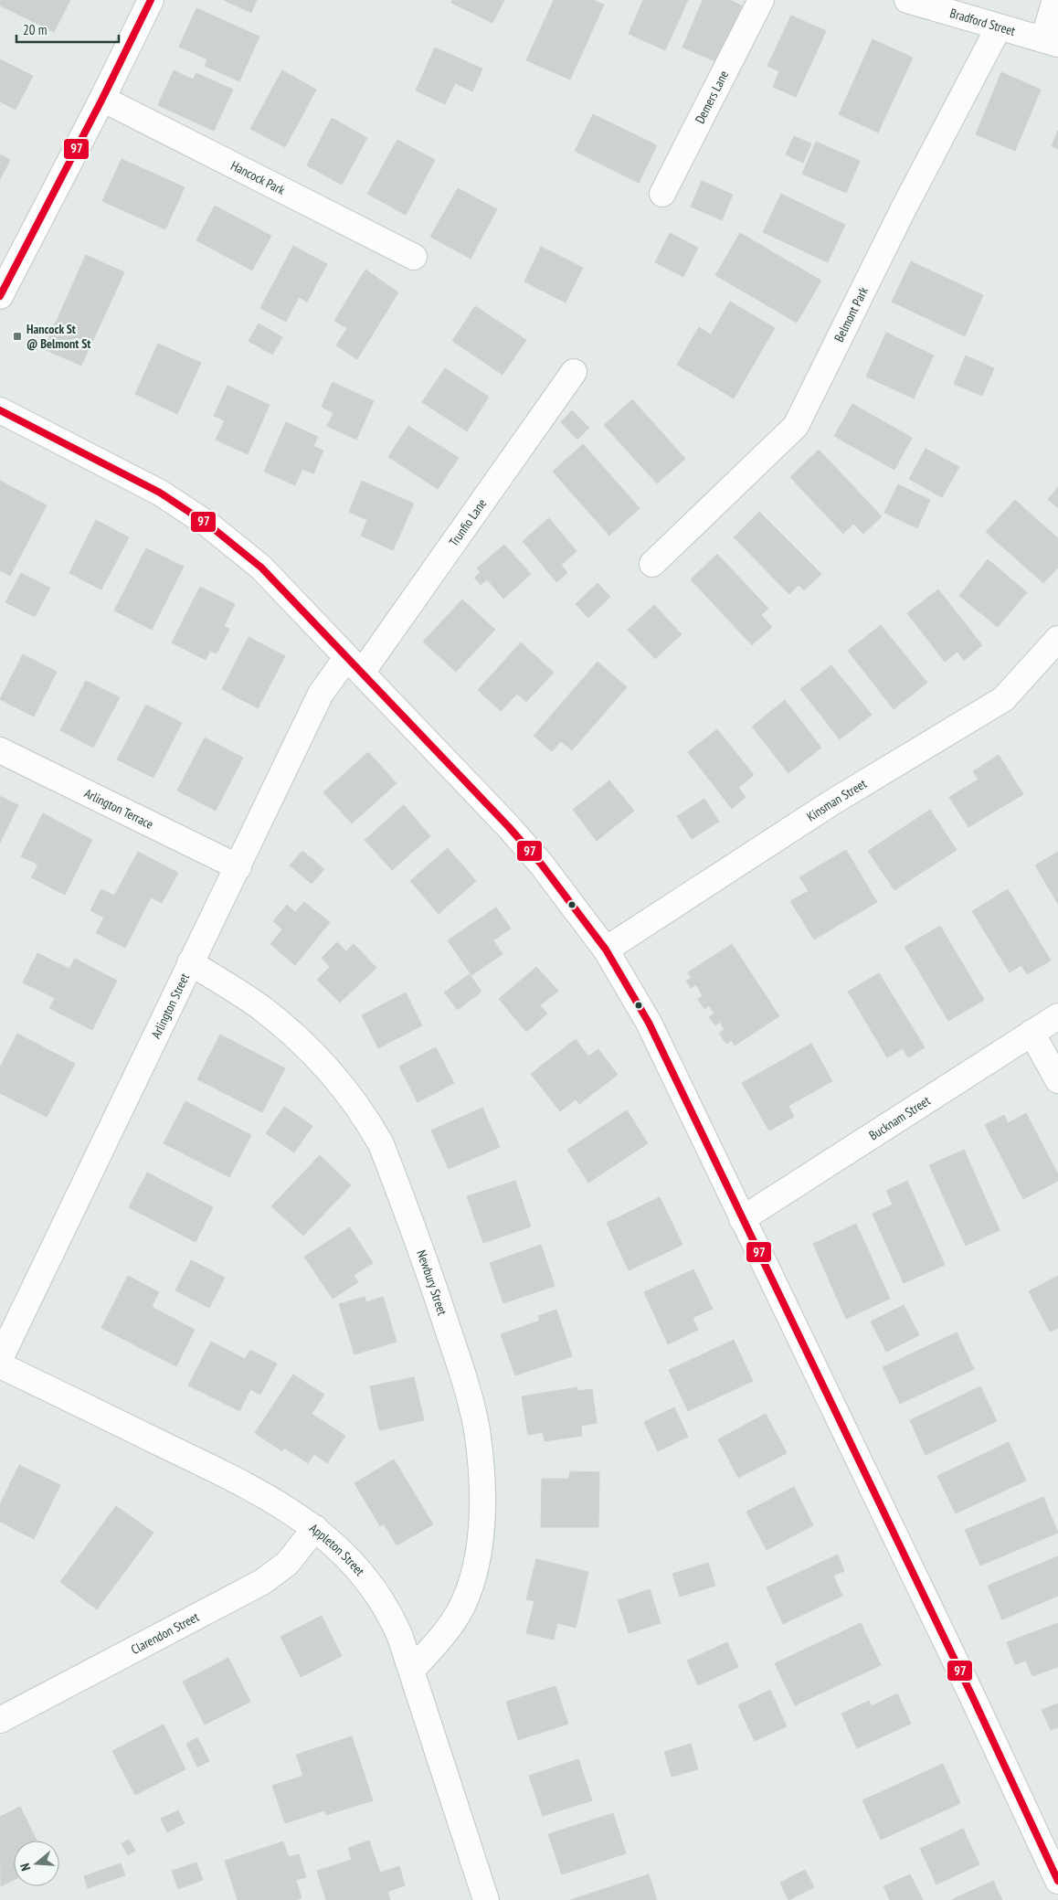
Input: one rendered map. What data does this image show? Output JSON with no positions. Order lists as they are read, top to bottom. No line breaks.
{"streets":{"street":["Bradford Street","Demers Lane","Hancock Park","Belmont Park","Trunfio Lane","Kinsman Street","Arlington Terrace","Arlington Street","Bucknam Street","Newbury Street","Appleton Street","Clarendon Street"]},"crossings":[["Bradford Street","Belmont Park"],["Trunfio Lane","Arlington Street"],["Arlington Terrace","Arlington Street"],["Arlington Street","Newbury Street"],["Newbury Street","Appleton Street"],["Appleton Street","Clarendon Street"]],"places":{"transit":["Hancock St @ Belmont St"]},"lines":["transit line 97"],"scale_bar":"20 m","north":"left"}
